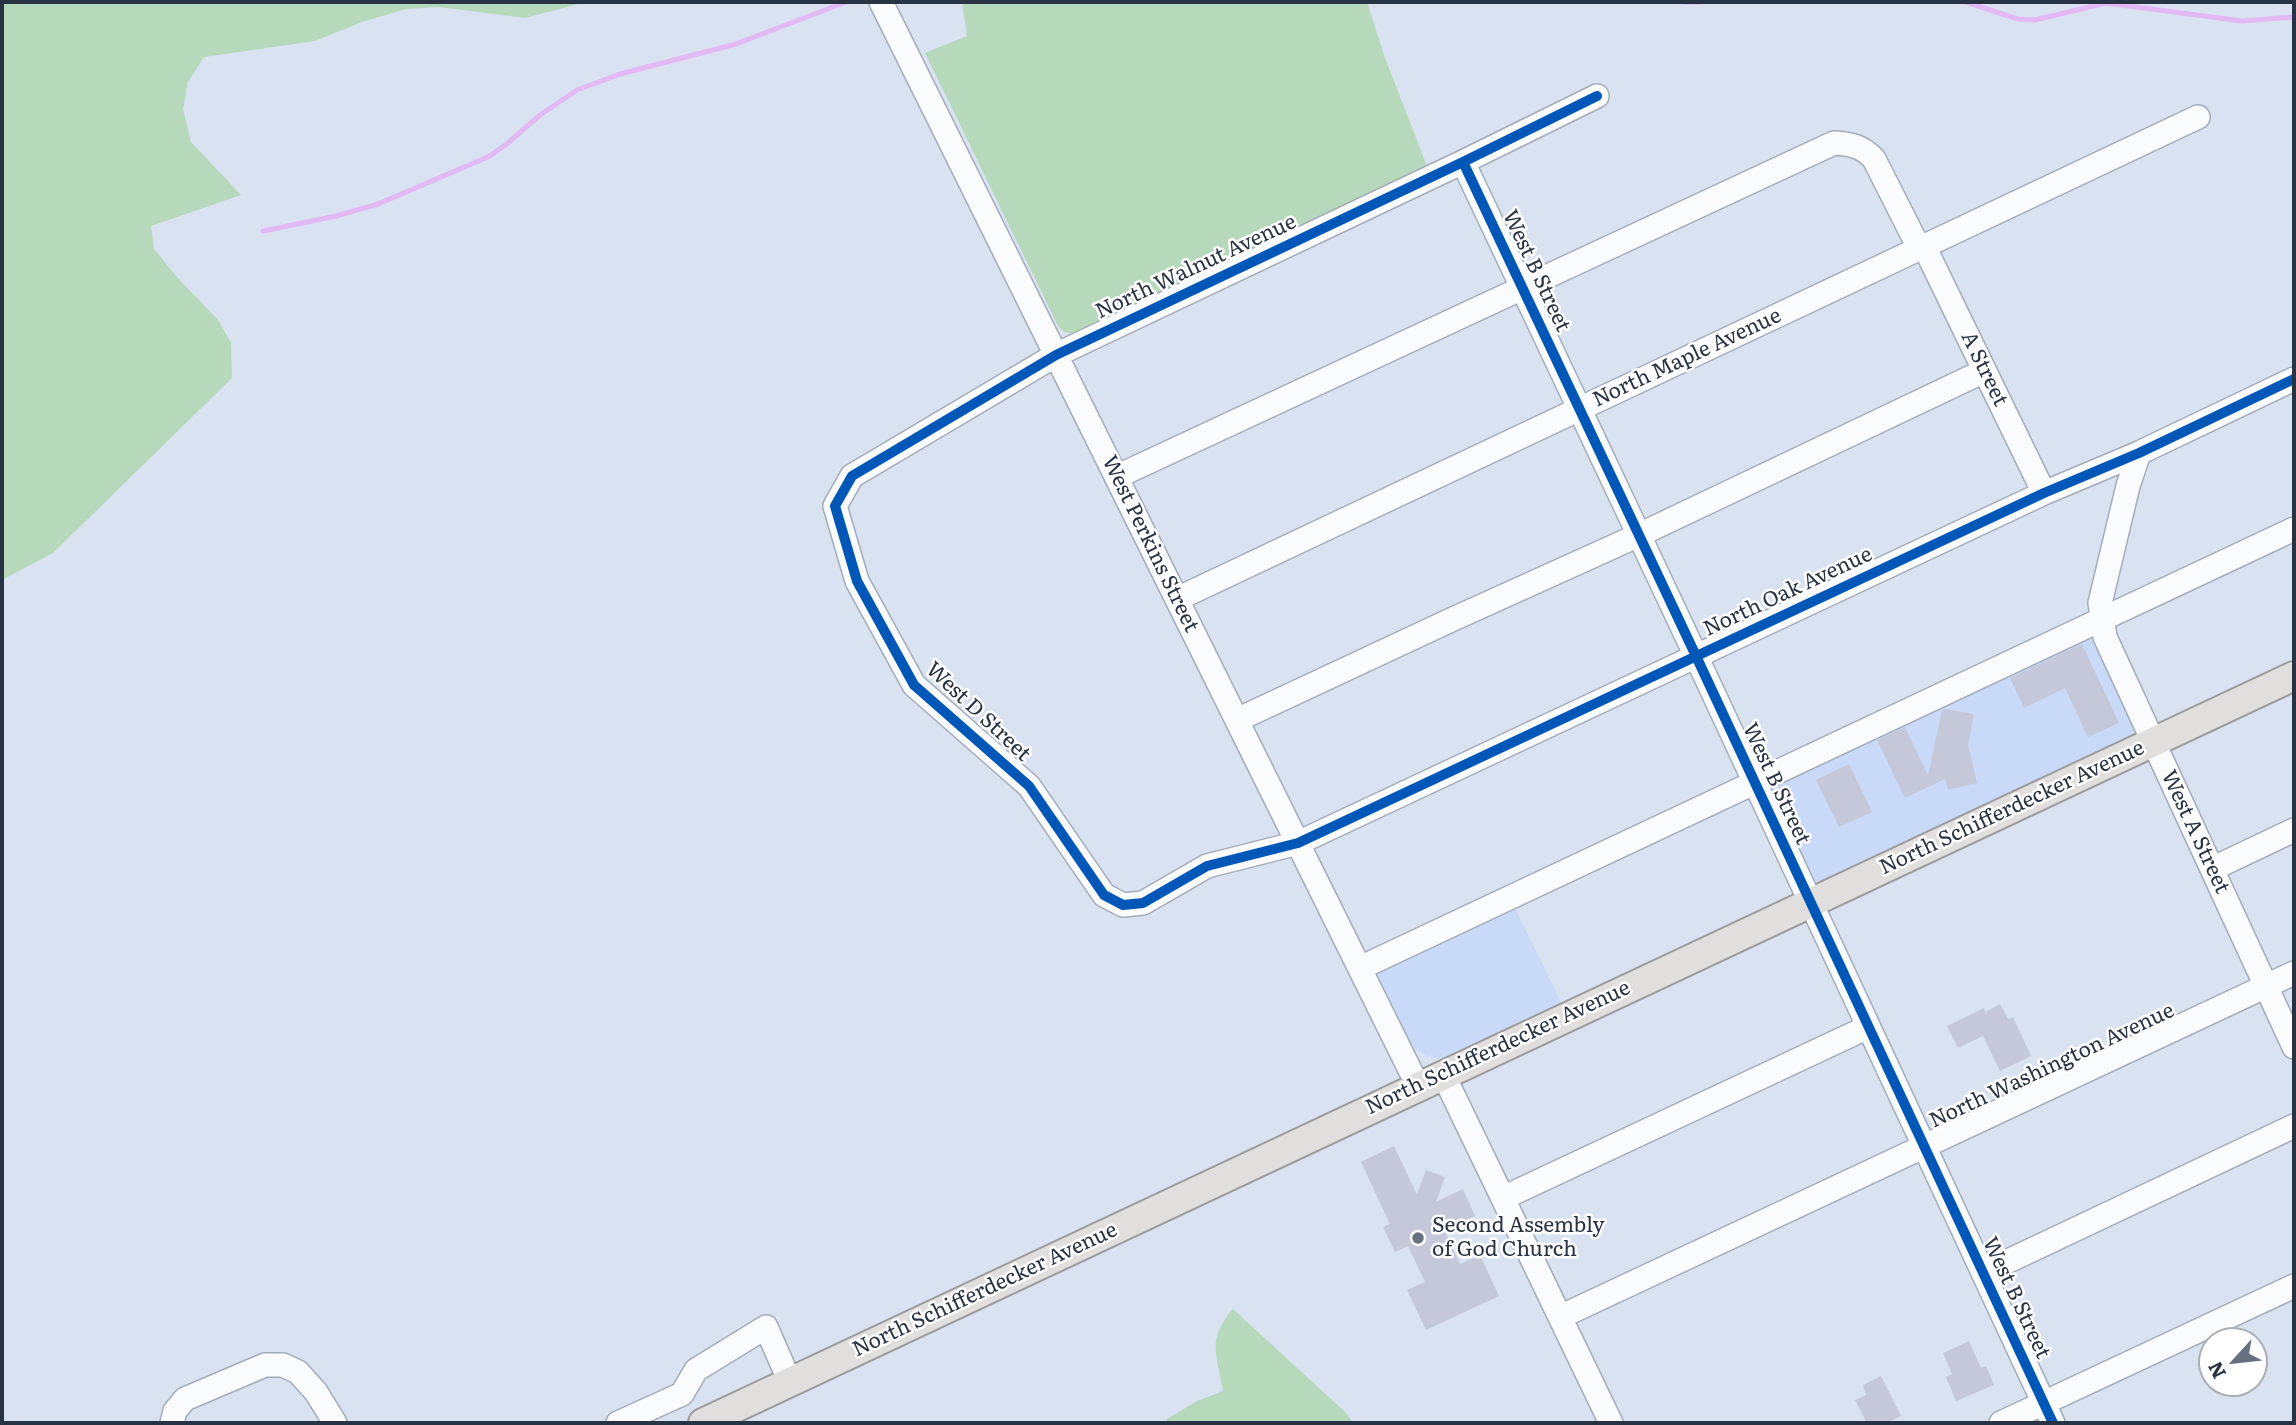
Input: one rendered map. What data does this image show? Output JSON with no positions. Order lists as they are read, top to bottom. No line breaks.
{"streets":{"main road":["North Schifferdecker Avenue"],"street":["North Walnut Avenue","West B Street","North Maple Avenue","A Street","West Perkins Street","North Oak Avenue","West D Street","West A Street","North Washington Avenue"]},"crossings":[["North Walnut Avenue","West B Street"],["North Walnut Avenue","West Perkins Street"],["North Walnut Avenue","West D Street"],["West B Street","North Maple Avenue"],["West B Street","A Street"],["West B Street","North Oak Avenue"],["West B Street","North Schifferdecker Avenue"],["West B Street","North Washington Avenue"],["North Maple Avenue","A Street"],["North Maple Avenue","West Perkins Street"],["A Street","West Perkins Street"],["A Street","North Oak Avenue"],["West Perkins Street","North Oak Avenue"],["West Perkins Street","North Schifferdecker Avenue"],["West Perkins Street","North Washington Avenue"],["North Oak Avenue","West D Street"],["North Oak Avenue","West A Street"],["North Schifferdecker Avenue","West A Street"],["West A Street","North Washington Avenue"]],"places":["Second Assembly of God Church"],"north":"bottom left"}
